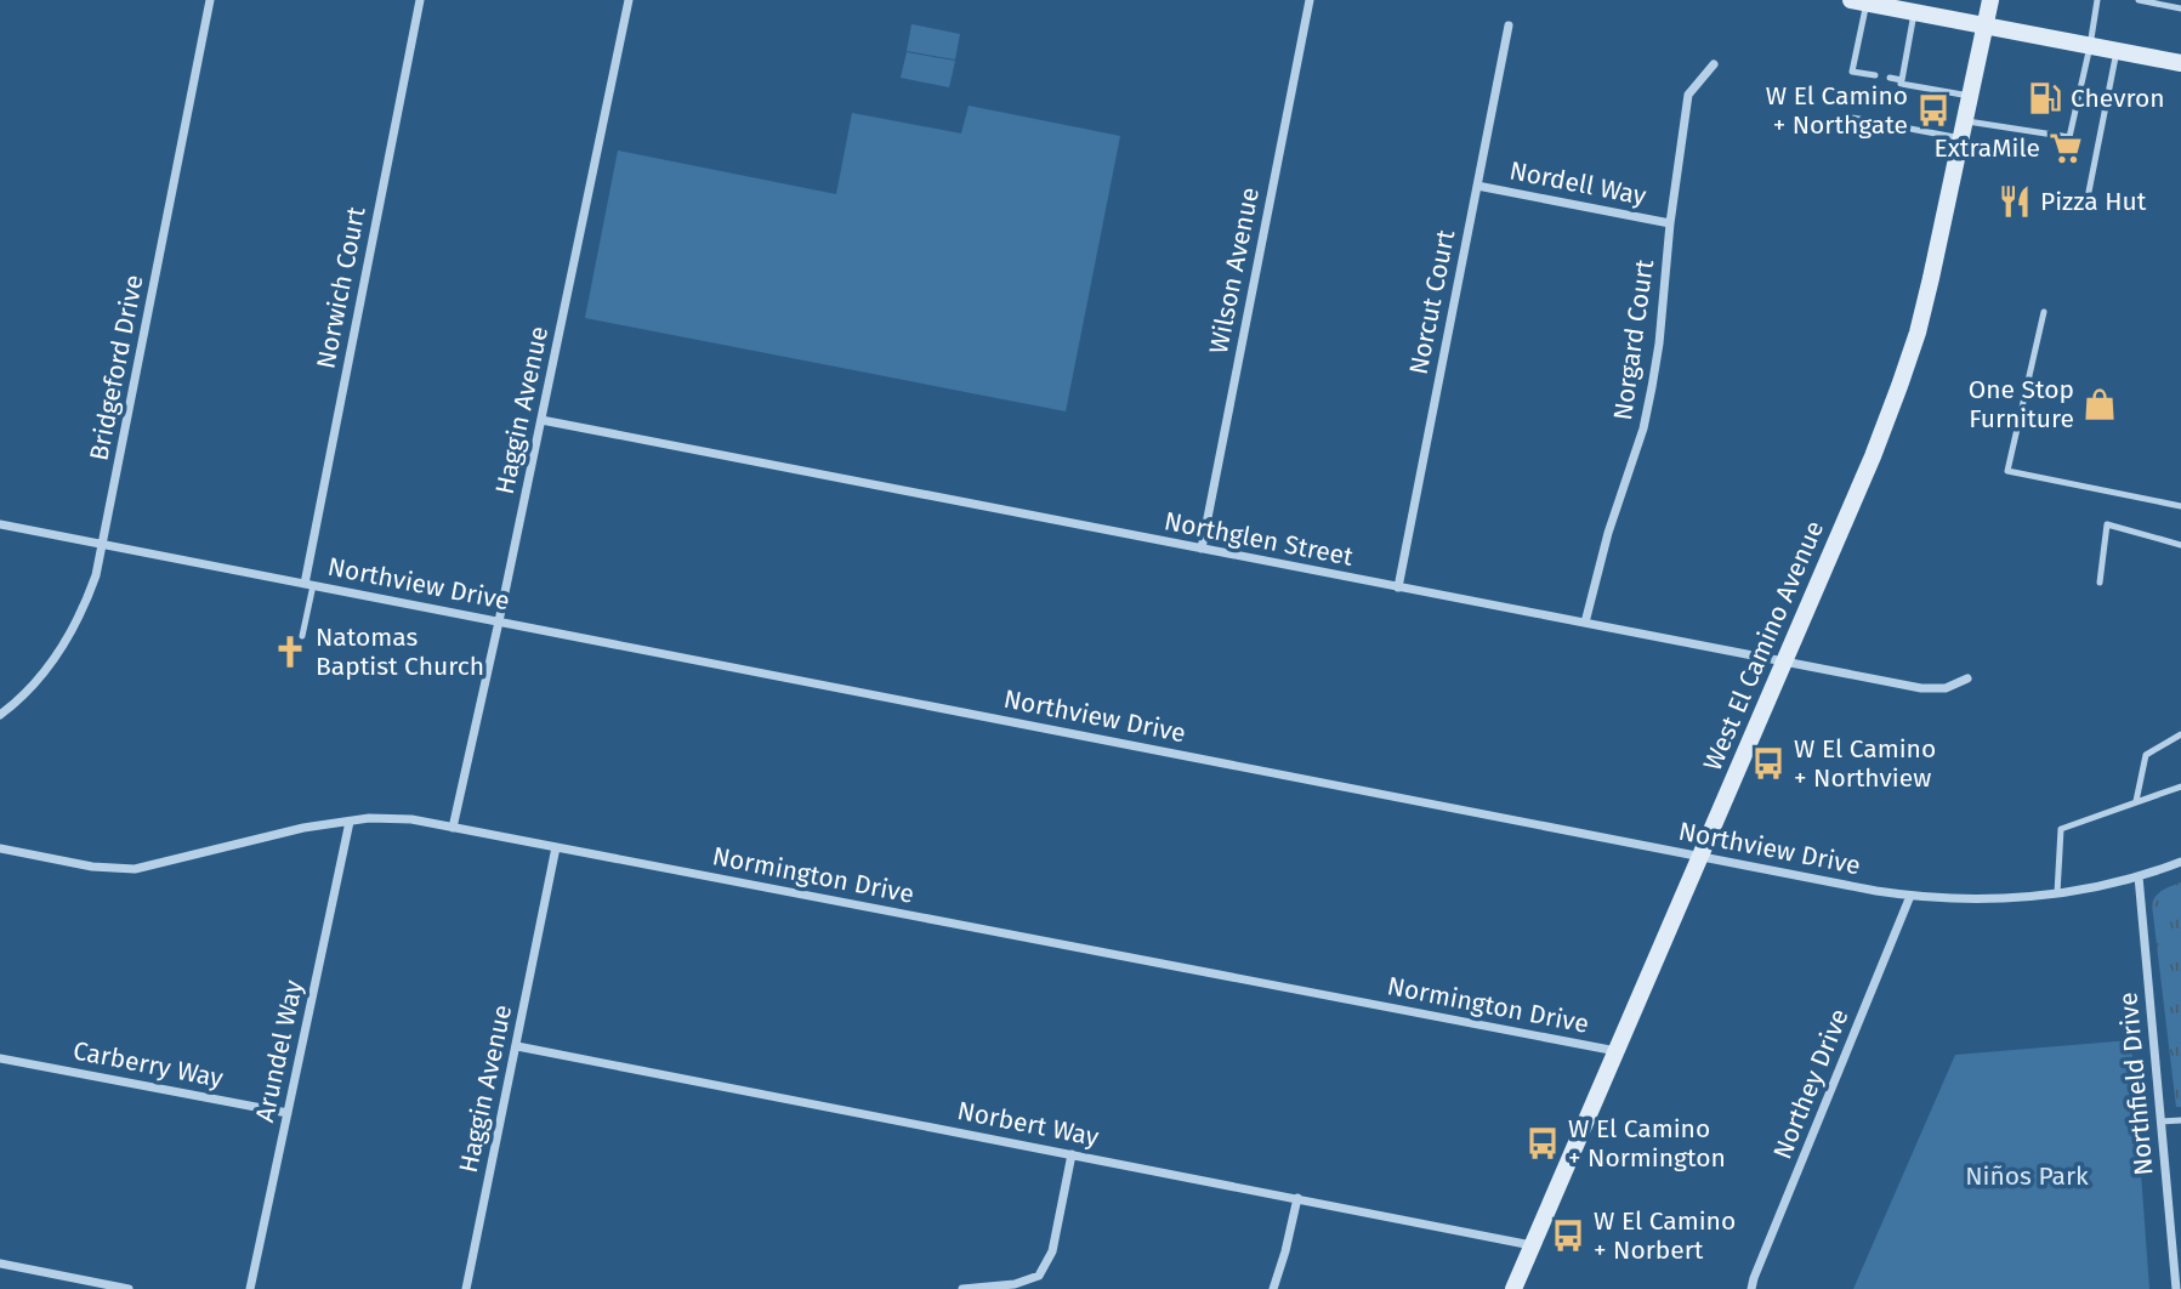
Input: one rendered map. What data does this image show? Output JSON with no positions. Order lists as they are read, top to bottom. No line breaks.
{"streets":{"main road":["West El Camino Avenue"],"street":["Nordell Way","Wilson Avenue","Norwich Court","Norcut Court","Norgard Court","Bridgeford Drive","Haggin Avenue","Northglen Street","Northview Drive","Normington Drive","Arundel Way","Carberry Way","Northey Drive","Northfield Drive","Norbert Way"]},"crossings":[["Nordell Way","Norcut Court"],["Nordell Way","Norgard Court"],["Wilson Avenue","Northglen Street"],["Norwich Court","Northview Drive"],["Norcut Court","Northglen Street"],["Norgard Court","Northglen Street"],["Bridgeford Drive","Northview Drive"],["Haggin Avenue","Northglen Street"],["Haggin Avenue","Northview Drive"],["Haggin Avenue","Normington Drive"],["Haggin Avenue","Norbert Way"],["Northglen Street","West El Camino Avenue"],["Northview Drive","West El Camino Avenue"],["Northview Drive","Northey Drive"],["Northview Drive","Northfield Drive"],["West El Camino Avenue","Normington Drive"],["West El Camino Avenue","Norbert Way"],["Normington Drive","Arundel Way"],["Arundel Way","Carberry Way"]],"parks":["Niños Park"],"places":{"fuel station":["Chevron"],"bus stop":["W El Camino + Northgate","W El Camino + Northview","W El Camino + Normington","W El Camino + Norbert"],"supermarket":["ExtraMile"],"restaurant":["Pizza Hut"],"shop":["One Stop Furniture"],"church":["Natomas Baptist Church"]}}
